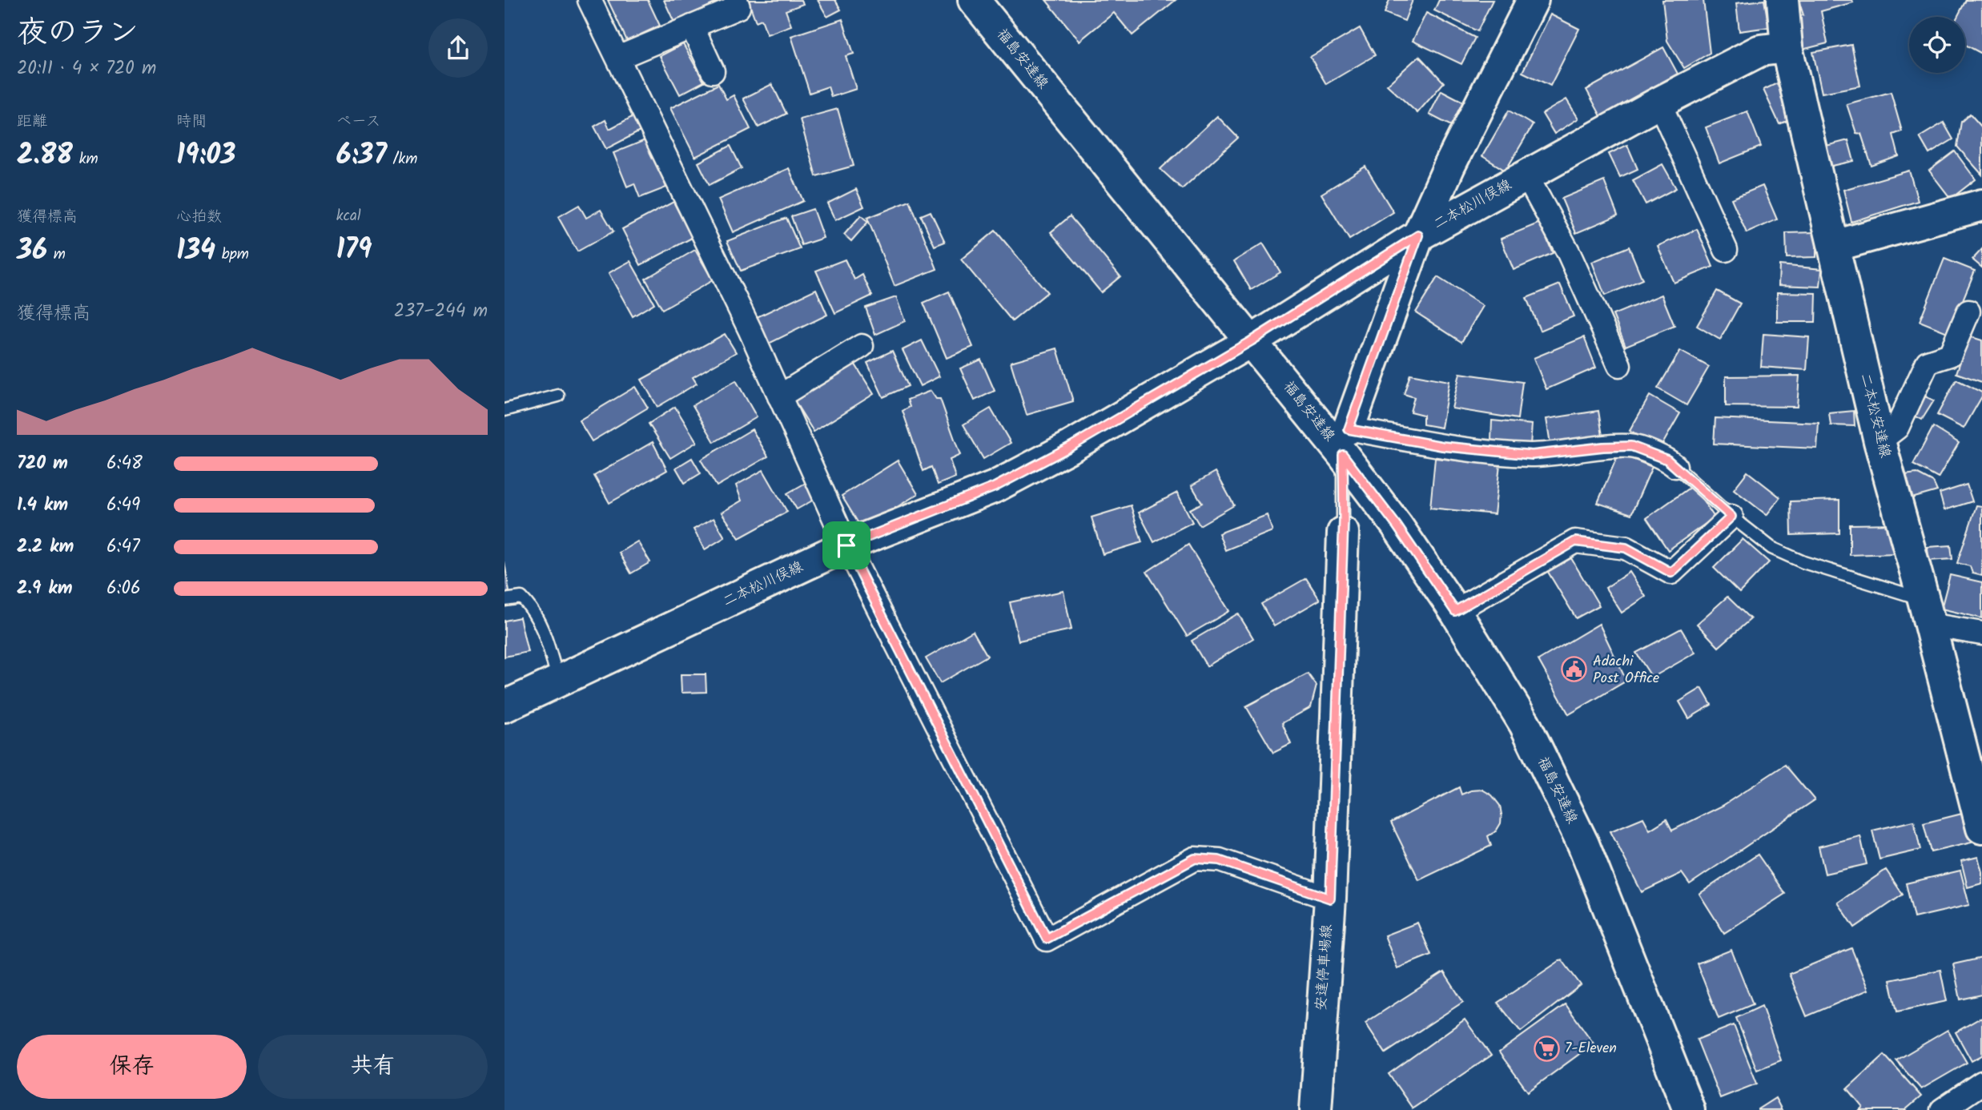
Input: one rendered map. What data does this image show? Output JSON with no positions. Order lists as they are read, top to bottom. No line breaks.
{"streets":{"main road":["福島安達線","二本松川俣線","二本松安達線","安達停車場線"]},"crossings":[["福島安達線","二本松川俣線"],["福島安達線","安達停車場線"],["二本松川俣線","二本松安達線"]],"places":{"public building":["Adachi Post Office"],"supermarket":["7-Eleven"]},"page":{"heading":["夜のラン","20:11 · 4 × 720 m"],"stats":[["距離","2.88 km"],["時間","19:03"],["ペース","6:37 /km"],["獲得標高","36 m"],["心拍数","134 bpm"],["kcal","179"]],"chart":["獲得標高","237–244 m"],"list":[{"name":"720 m","note":"6:48"},{"name":"1.4 km","note":"6:49"},{"name":"2.2 km","note":"6:47"},{"name":"2.9 km","note":"6:06"}],"buttons":["保存","共有"]}}
